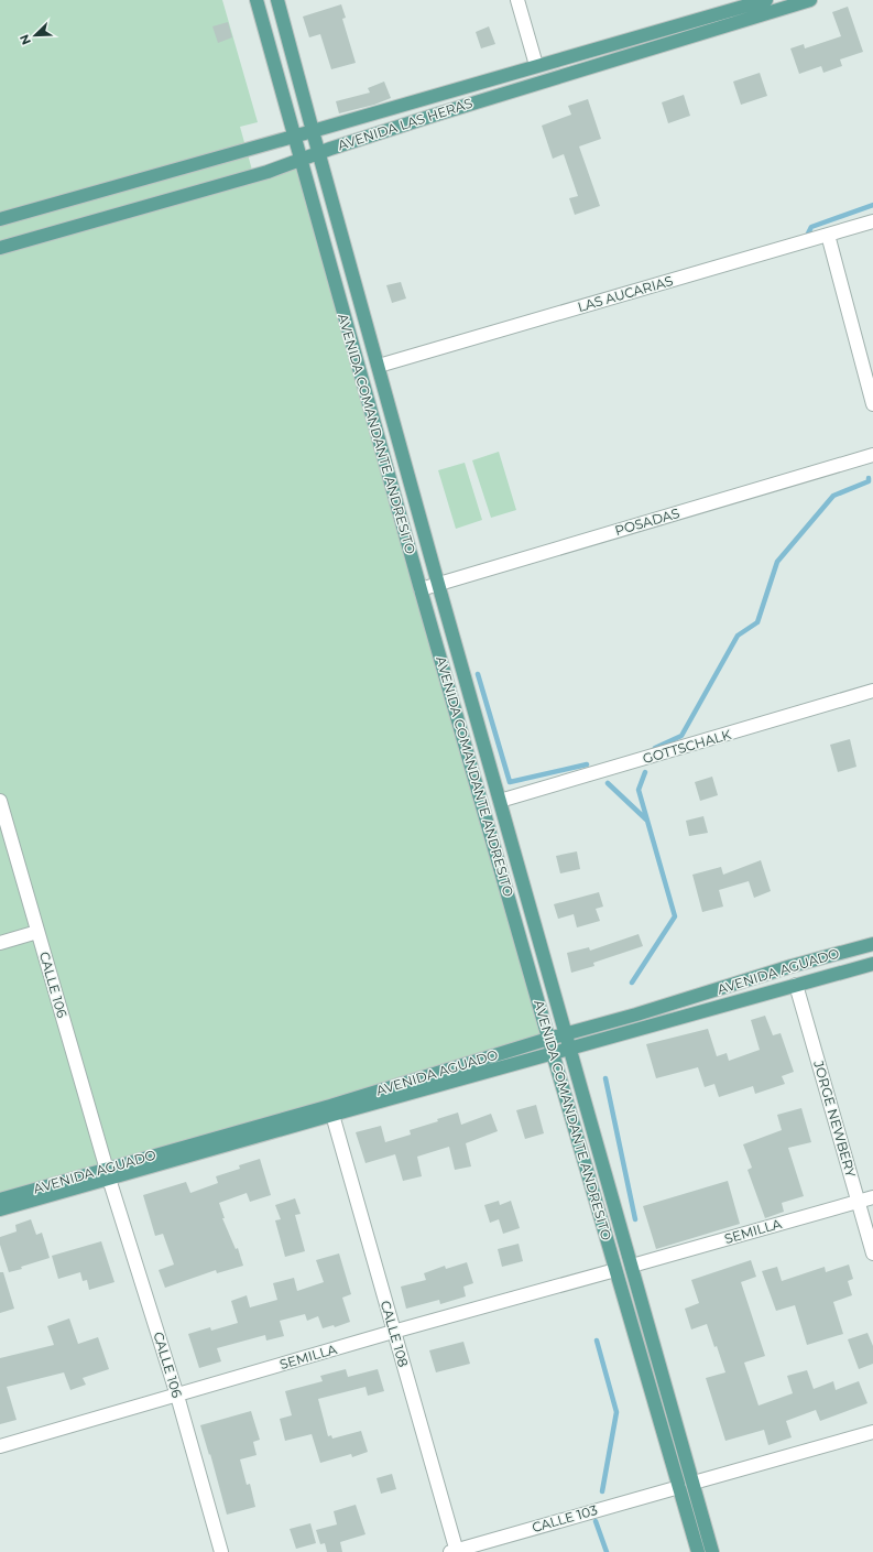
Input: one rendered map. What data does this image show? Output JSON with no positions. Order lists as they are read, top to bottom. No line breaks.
{"streets":{"main road":["AVENIDA LAS HERAS","AVENIDA COMANDANTE ANDRESITO","AVENIDA AGUADO"],"street":["LAS AUCARIAS","POSADAS","GOTTSCHALK","CALLE 106","JORGE NEWBERY","SEMILLA","CALLE 108","CALLE 103"]},"crossings":[["AVENIDA LAS HERAS","AVENIDA COMANDANTE ANDRESITO"],["LAS AUCARIAS","AVENIDA COMANDANTE ANDRESITO"],["AVENIDA COMANDANTE ANDRESITO","POSADAS"],["AVENIDA COMANDANTE ANDRESITO","GOTTSCHALK"],["AVENIDA COMANDANTE ANDRESITO","AVENIDA AGUADO"],["AVENIDA COMANDANTE ANDRESITO","SEMILLA"],["AVENIDA COMANDANTE ANDRESITO","CALLE 103"],["AVENIDA AGUADO","CALLE 106"],["AVENIDA AGUADO","JORGE NEWBERY"],["AVENIDA AGUADO","CALLE 108"],["CALLE 106","SEMILLA"],["JORGE NEWBERY","SEMILLA"],["SEMILLA","CALLE 108"],["CALLE 108","CALLE 103"]],"north":"bottom left"}
